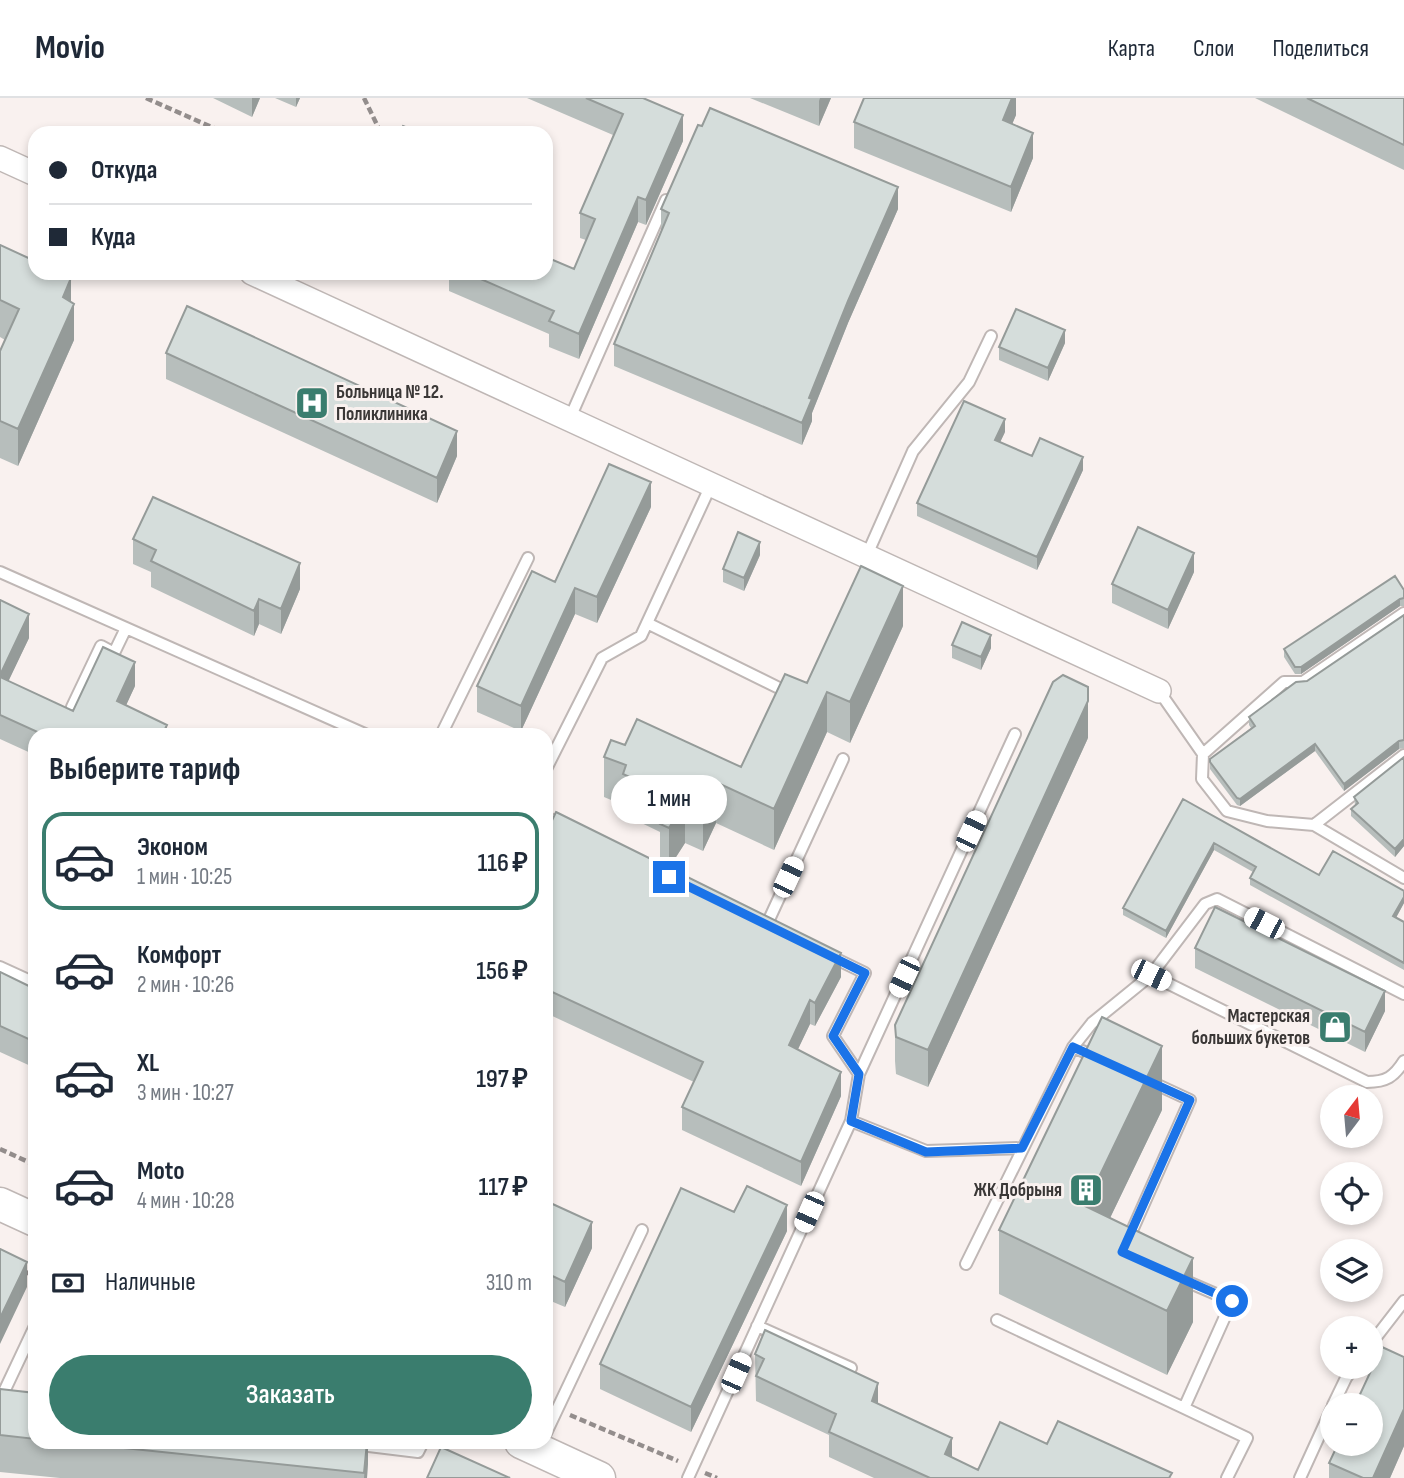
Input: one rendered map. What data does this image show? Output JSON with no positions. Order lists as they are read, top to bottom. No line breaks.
{"places":{"hospital":["Больница № 12. Поликлиника"],"shop":["Мастерская больших букетов"],"building":["ЖК Добрыня"]},"north":"top","page":{"header":"Movio","nav":["Карта","Слои","Поделиться"],"banner":["Откуда","Куда"],"heading":"Выберите тариф","bubble":"1 мин","list":[{"name":"Эконом","note":"1 мин · 10:25","value":"116 ₽"},{"name":"Комфорт","note":"2 мин · 10:26","value":"156 ₽"},{"name":"XL","note":"3 мин · 10:27","value":"197 ₽"},{"name":"Moto","note":"4 мин · 10:28","value":"117 ₽"}],"map_buttons":["+","−"],"pay":["Наличные","310 m"],"buttons":"Заказать"}}
